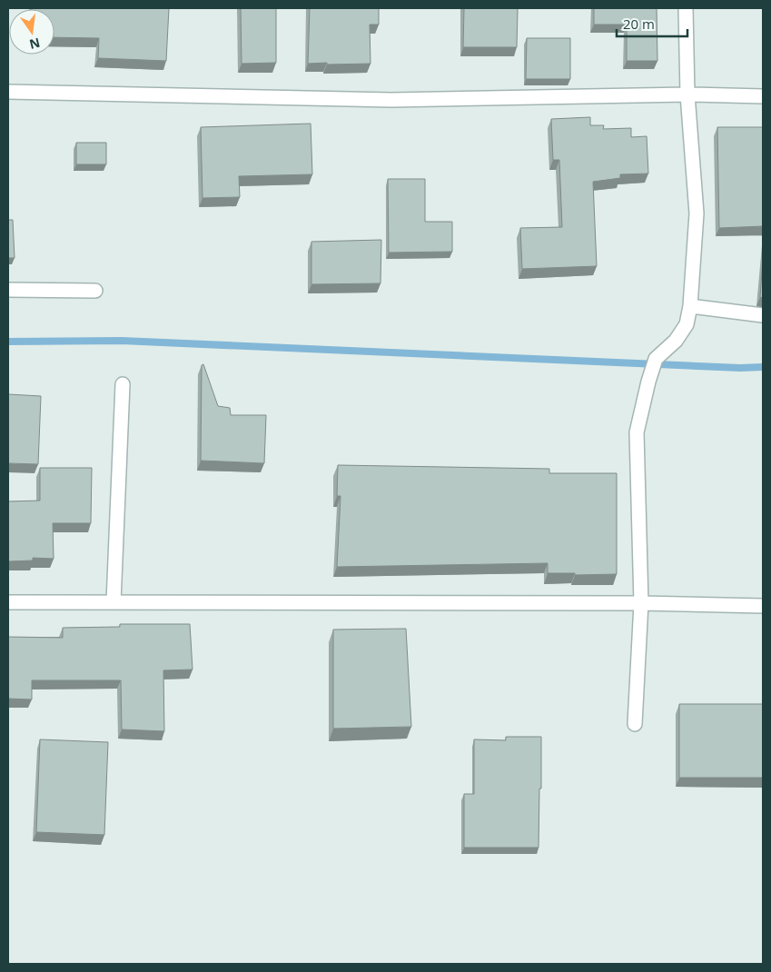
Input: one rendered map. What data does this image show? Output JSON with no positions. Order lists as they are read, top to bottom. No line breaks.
{"scale_bar":"20 m","north":"bottom"}
